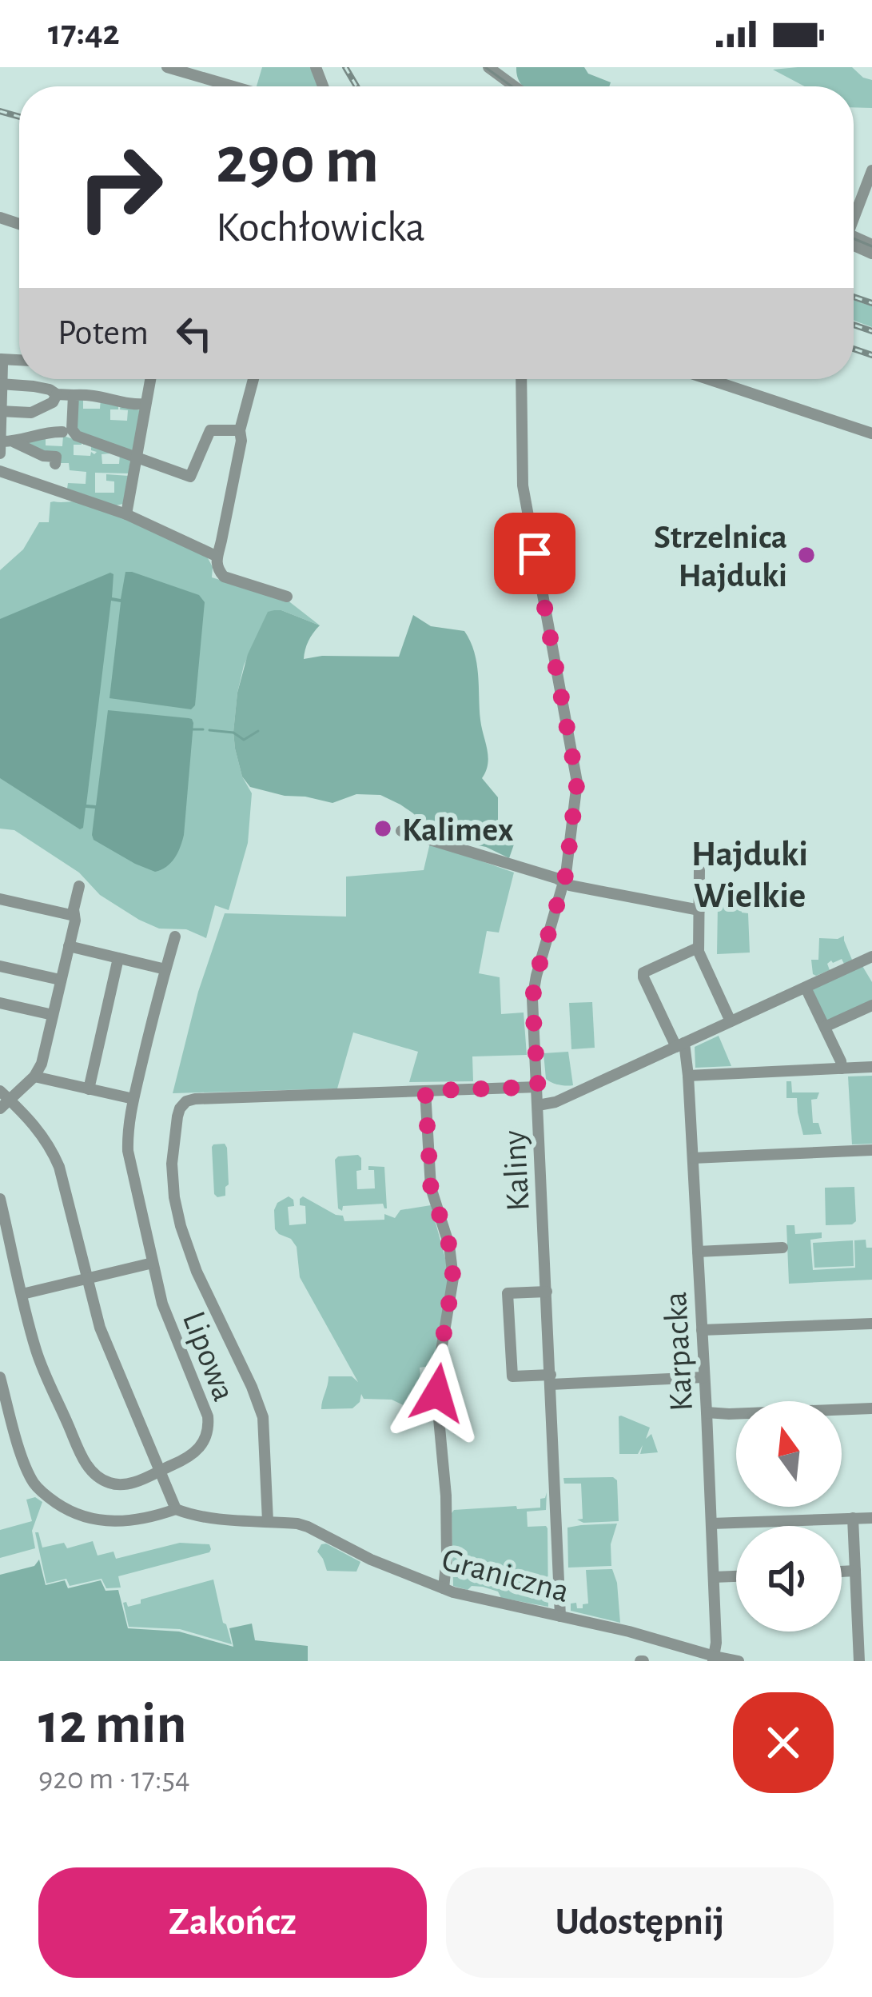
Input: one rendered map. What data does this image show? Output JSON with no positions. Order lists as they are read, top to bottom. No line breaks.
{"streets":{"street":["Kaliny","Karpacka","Lipowa","Graniczna"]},"crossings":[["Kaliny","Graniczna"],["Karpacka","Graniczna"]],"districts":["Hajduki Wielkie"],"places":["Strzelnica Hajduki","Kalimex"],"north":"top","page":{"status":"17:42","turn":["290 m","Kochłowicka"],"then":"Potem","heading":["12 min","920 m · 17:54"],"buttons":["Zakończ","Udostępnij"]}}
